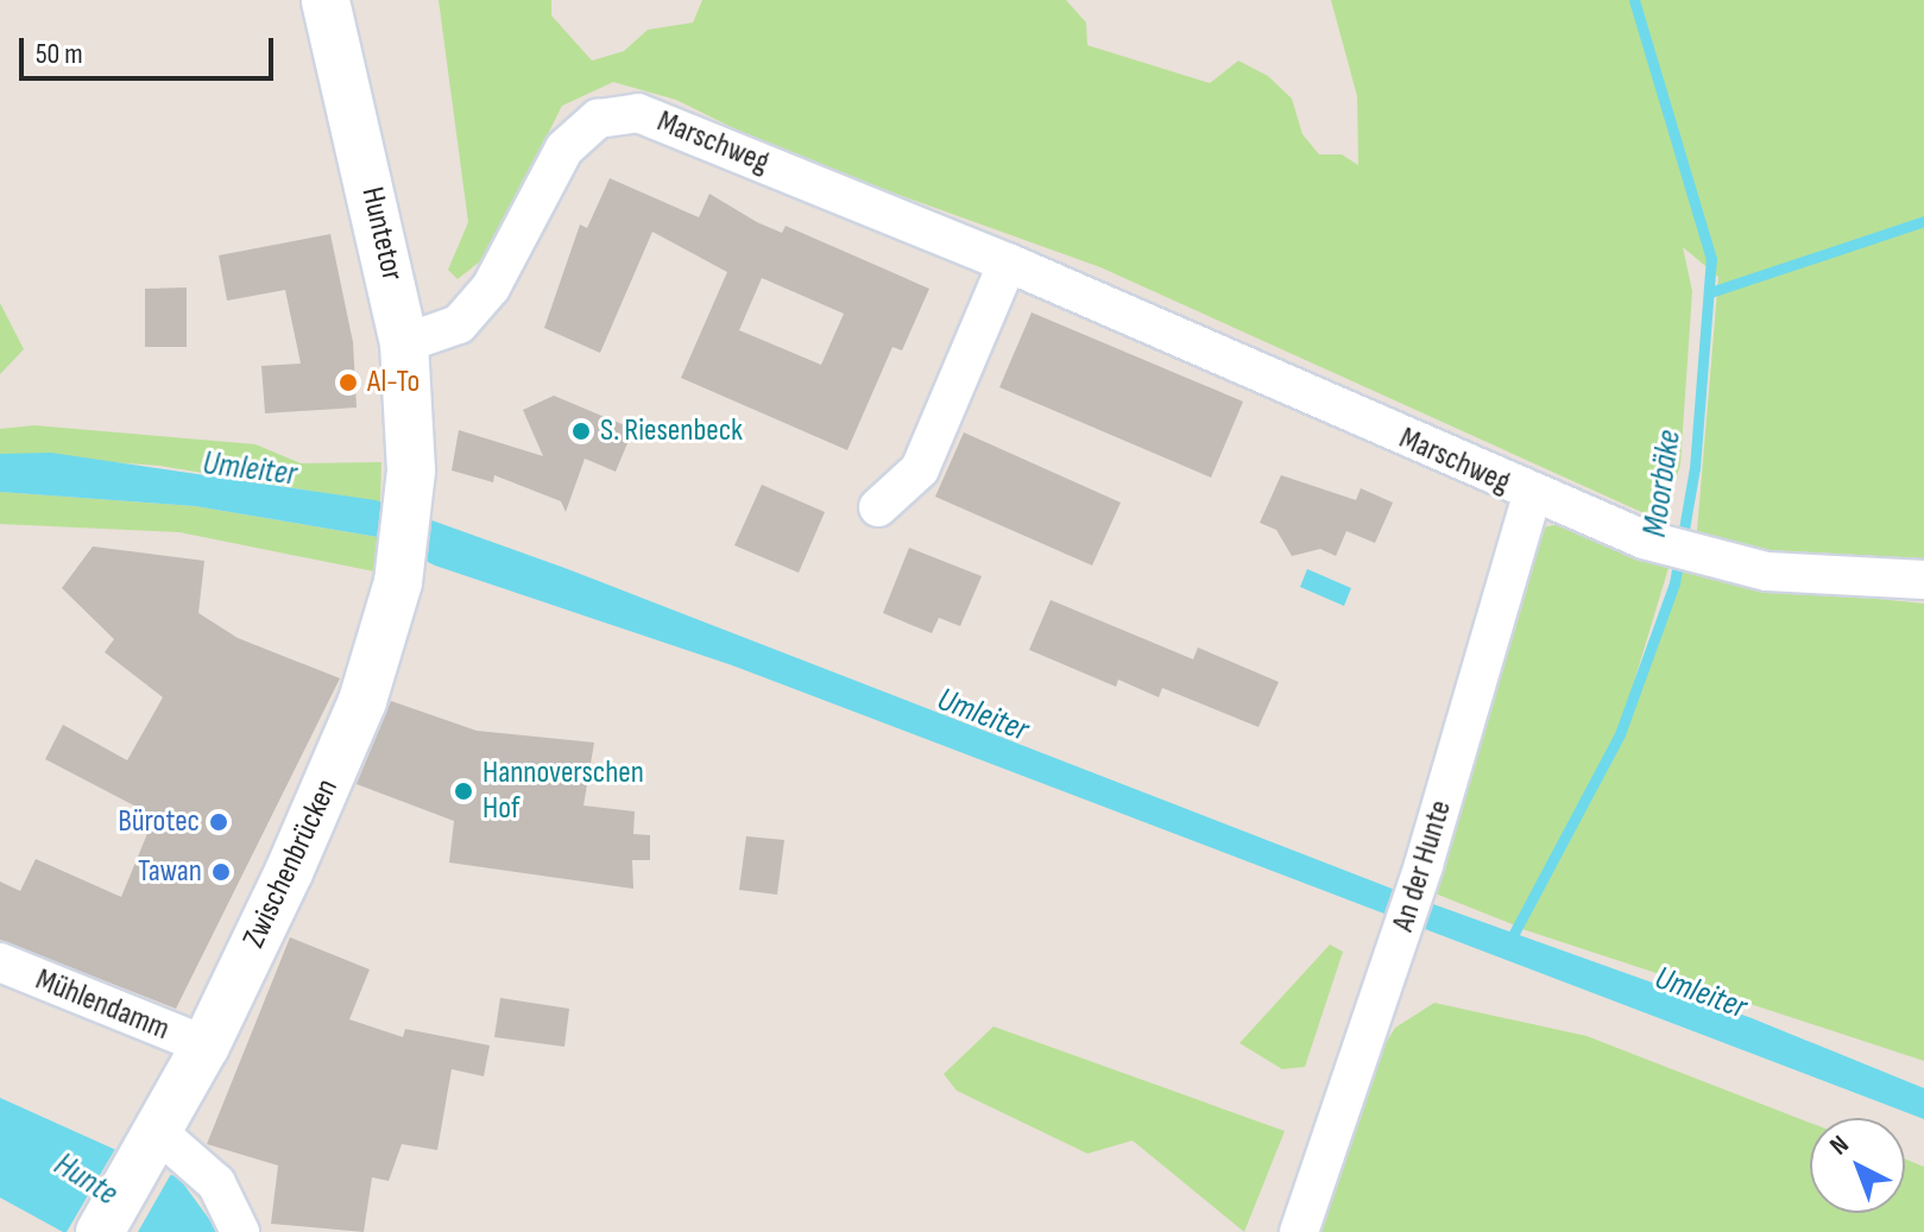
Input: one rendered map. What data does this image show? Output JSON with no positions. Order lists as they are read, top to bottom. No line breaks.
{"streets":{"street":["Marschweg","Huntetor","Zwischenbrücken","An der Hunte","Mühlendamm"]},"crossings":[["Marschweg","Huntetor"],["Marschweg","An der Hunte"],["Huntetor","Zwischenbrücken"],["Zwischenbrücken","Mühlendamm"]],"water":["Umleiter","Moorbäke","Hunte"],"places":["Al-To","S. Riesenbeck","Hannoverschen Hof","Bürotec","Tawan"],"scale_bar":"50 m","north":"top left"}
